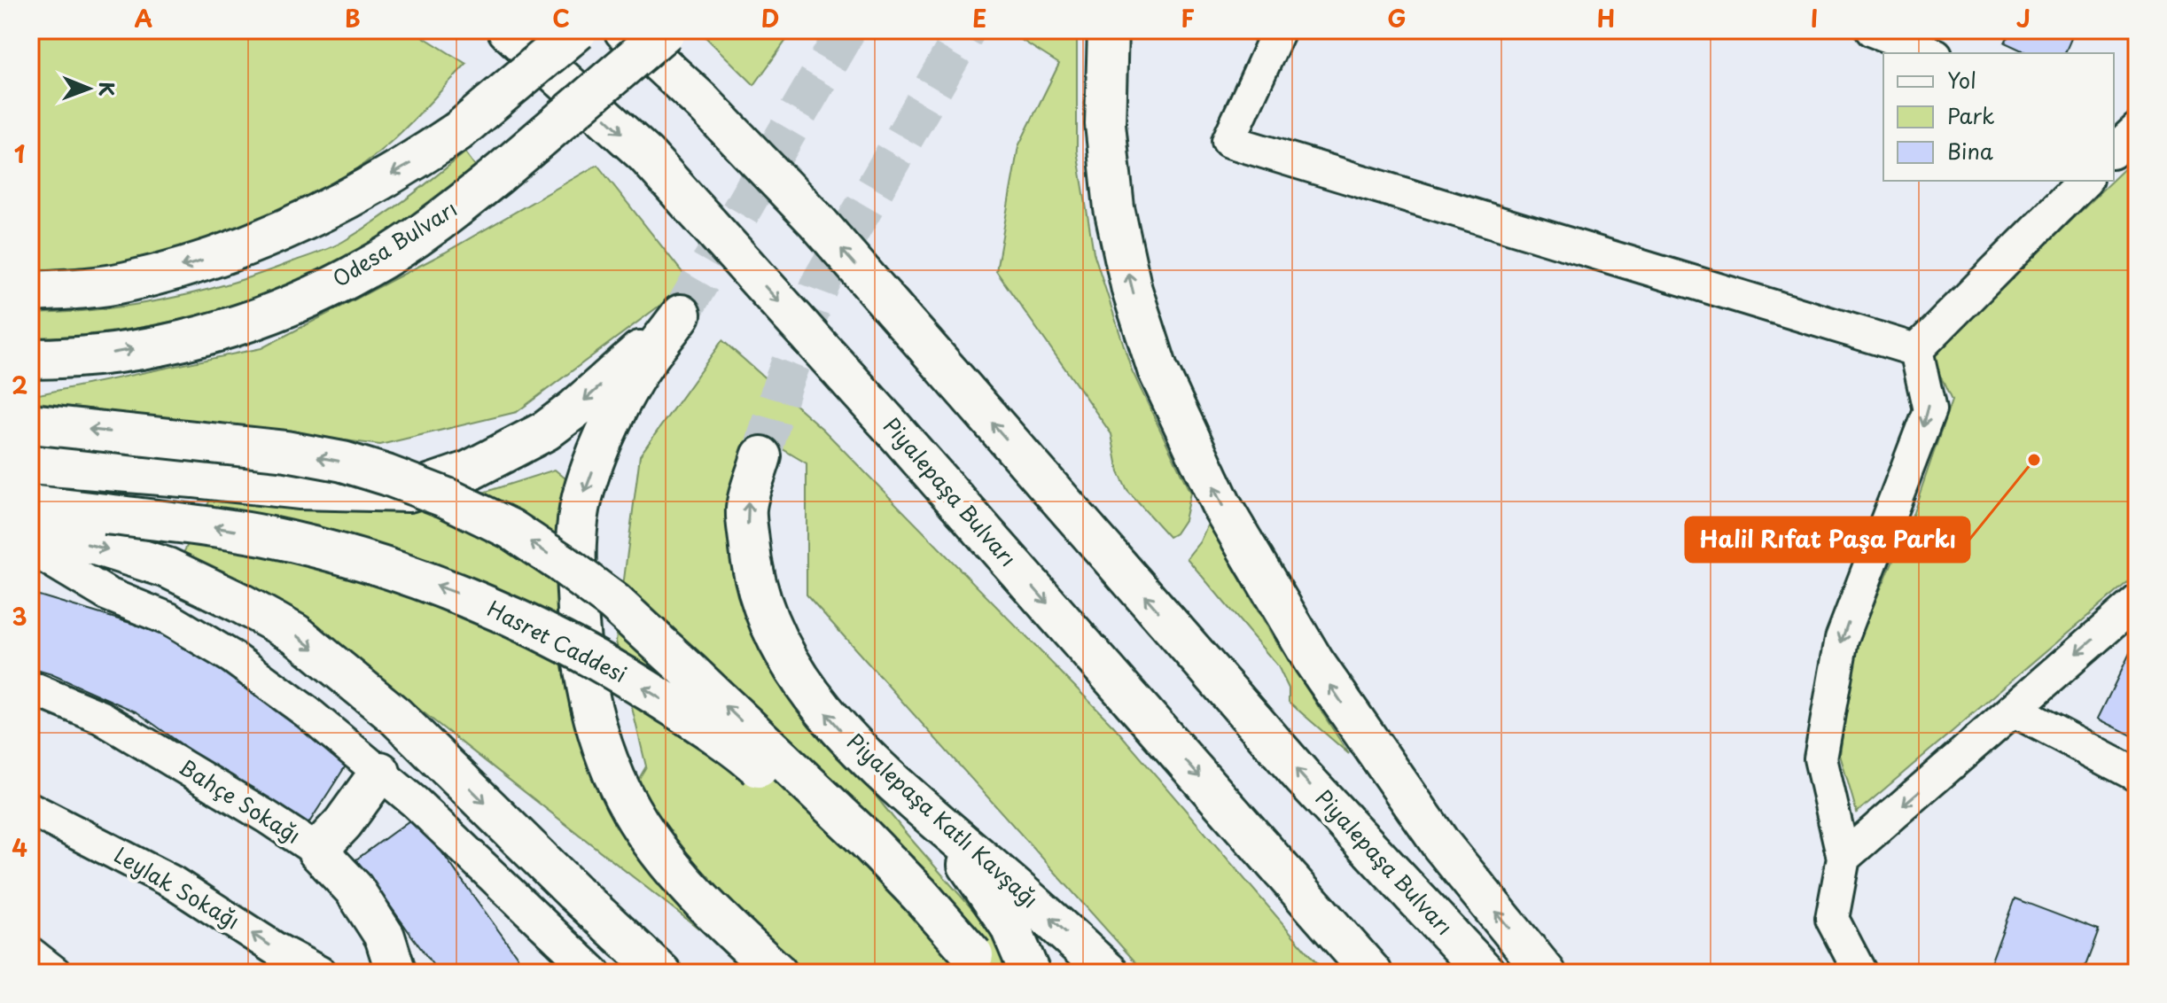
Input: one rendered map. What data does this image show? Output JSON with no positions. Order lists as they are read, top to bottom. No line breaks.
{"streets":{"main road":["Odesa Bulvarı","Piyalepaşa Bulvarı","Hasret Caddesi","Bahçe Sokağı","Piyalepaşa Katlı Kavşağı"],"street":["Leylak Sokağı"]},"places":["Halil Rıfat Paşa Parkı"],"legend":["Yol","Park","Bina"],"north":"right","grid":{"columns":["A","B","C","D","E","F","G","H","I","J"],"rows":["1","2","3","4"]}}
